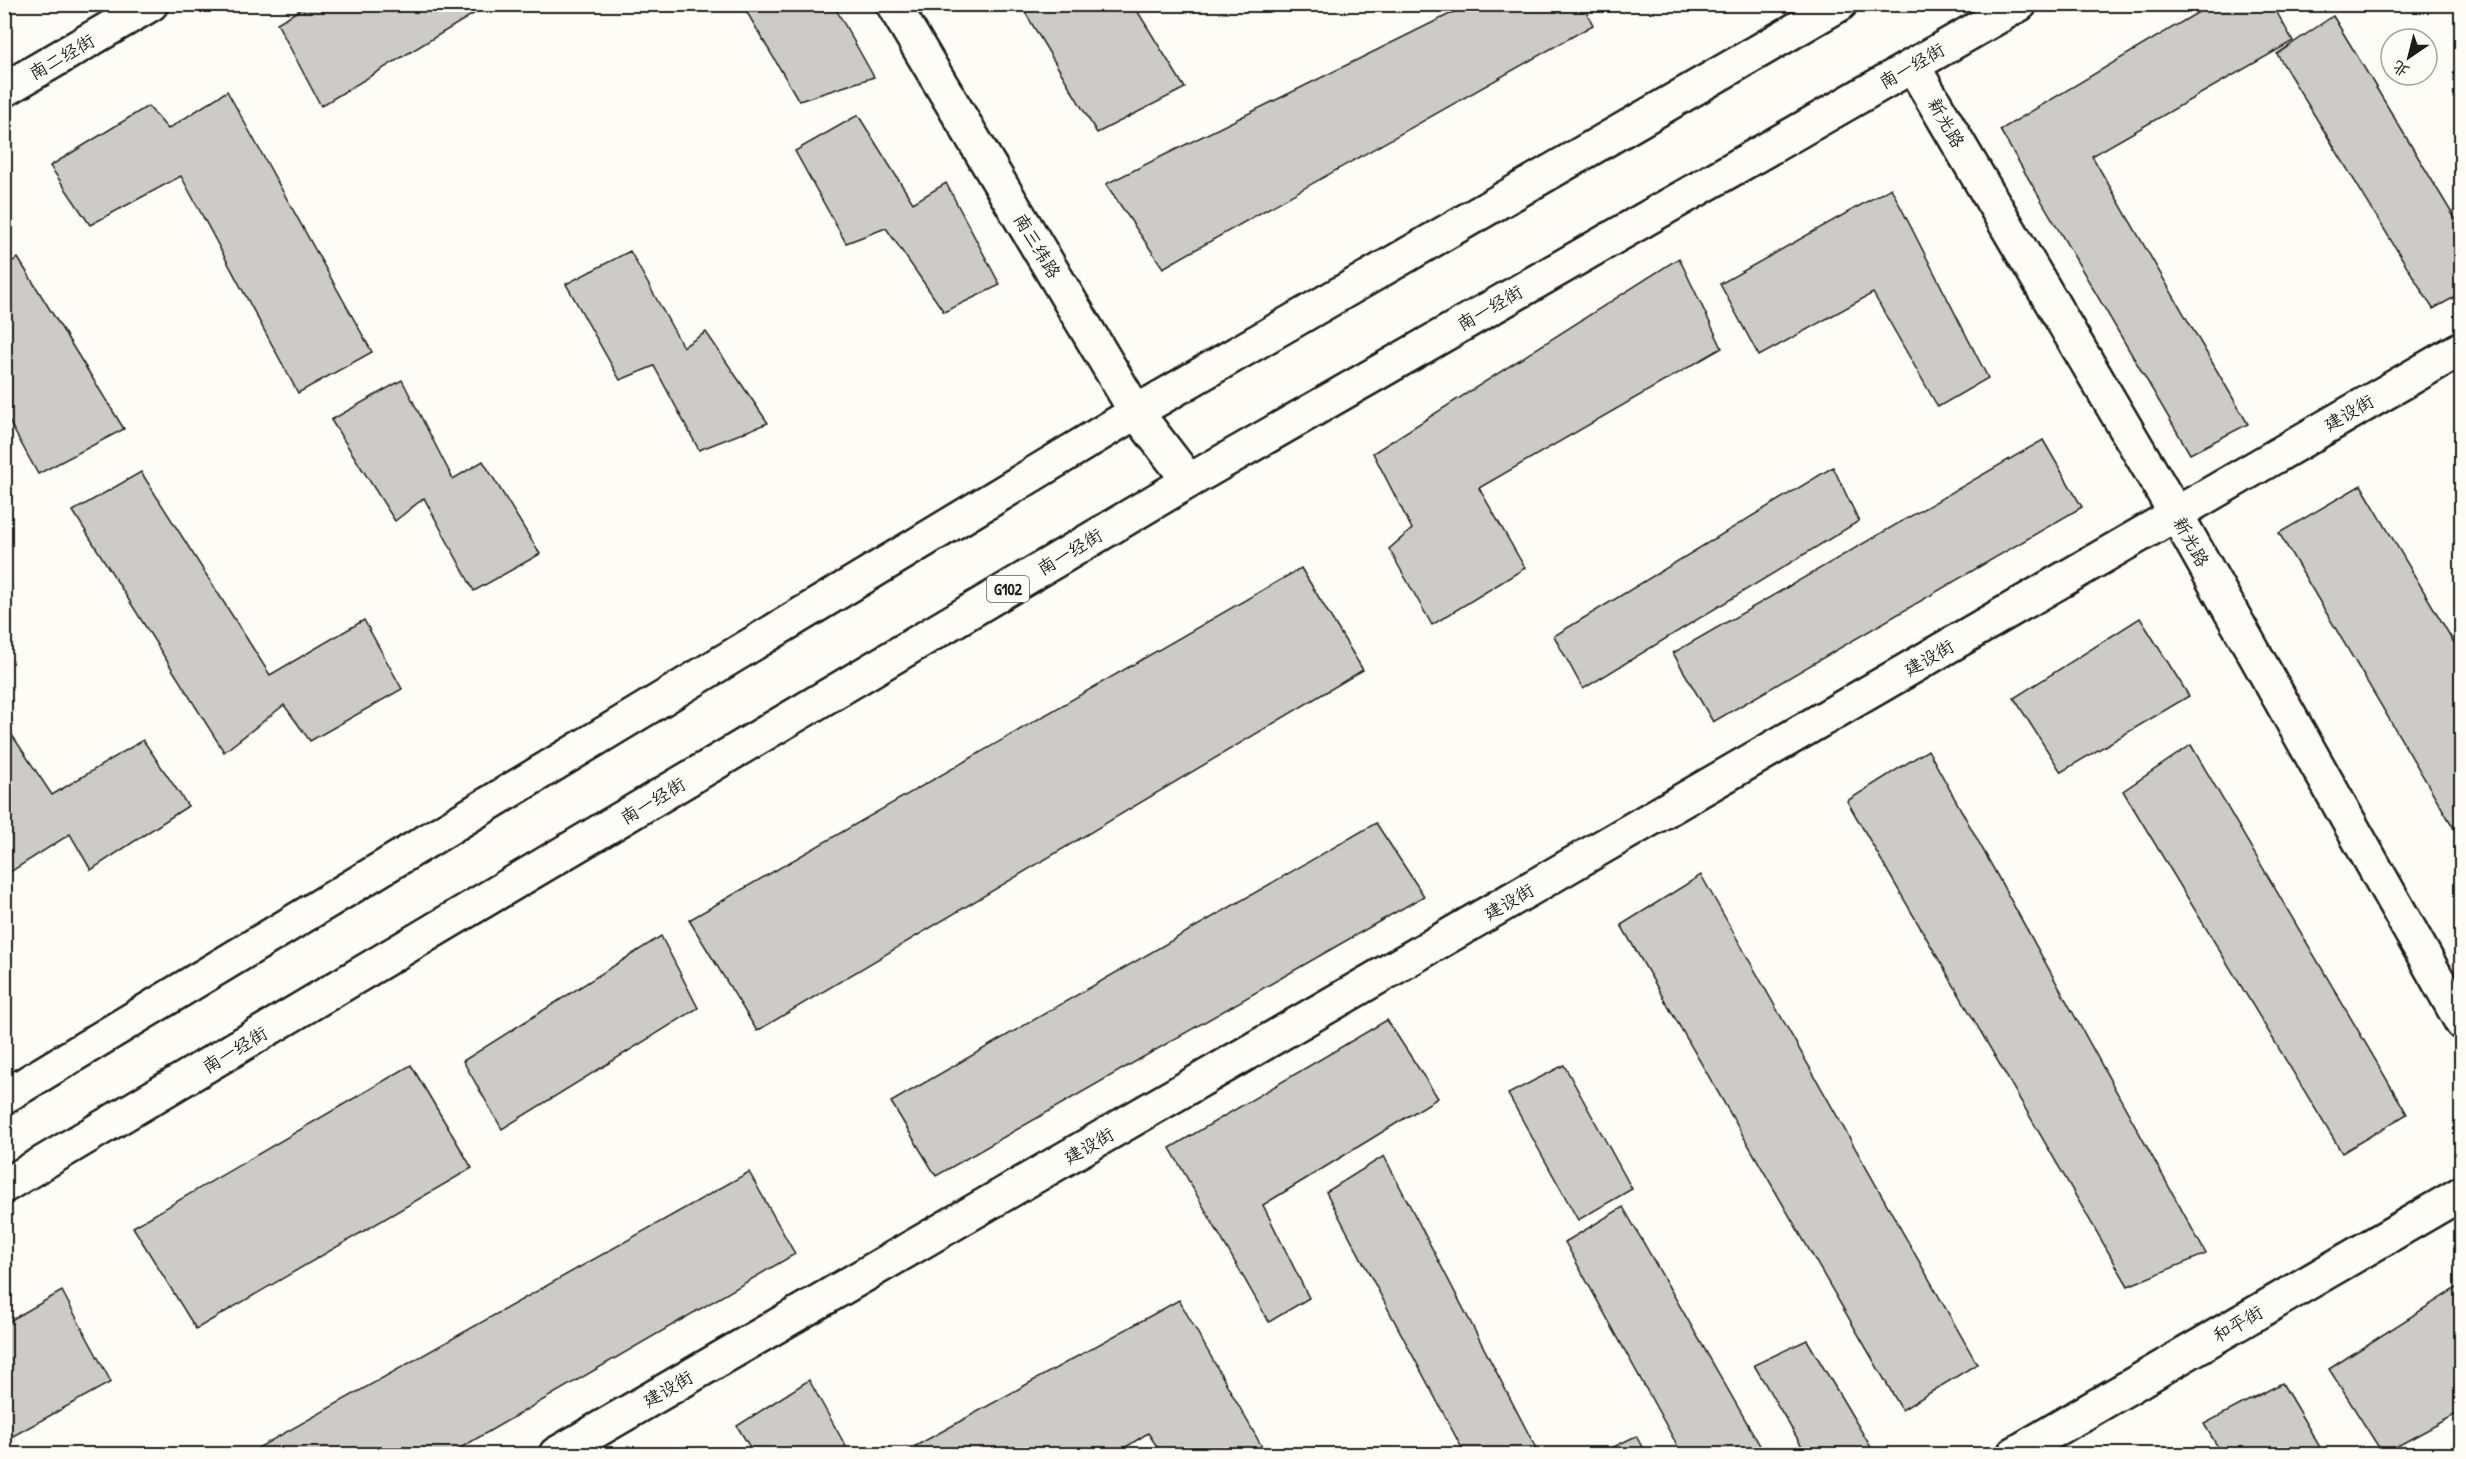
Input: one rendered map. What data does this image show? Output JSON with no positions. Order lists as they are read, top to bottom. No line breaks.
{"streets":{"main road":["南二经街","南一经街","新光路","南三纬路","建设街","G102","和平街"]},"crossings":[["南一经街","新光路"],["南一经街","南三纬路"],["新光路","建设街"]],"north":"bottom left"}
